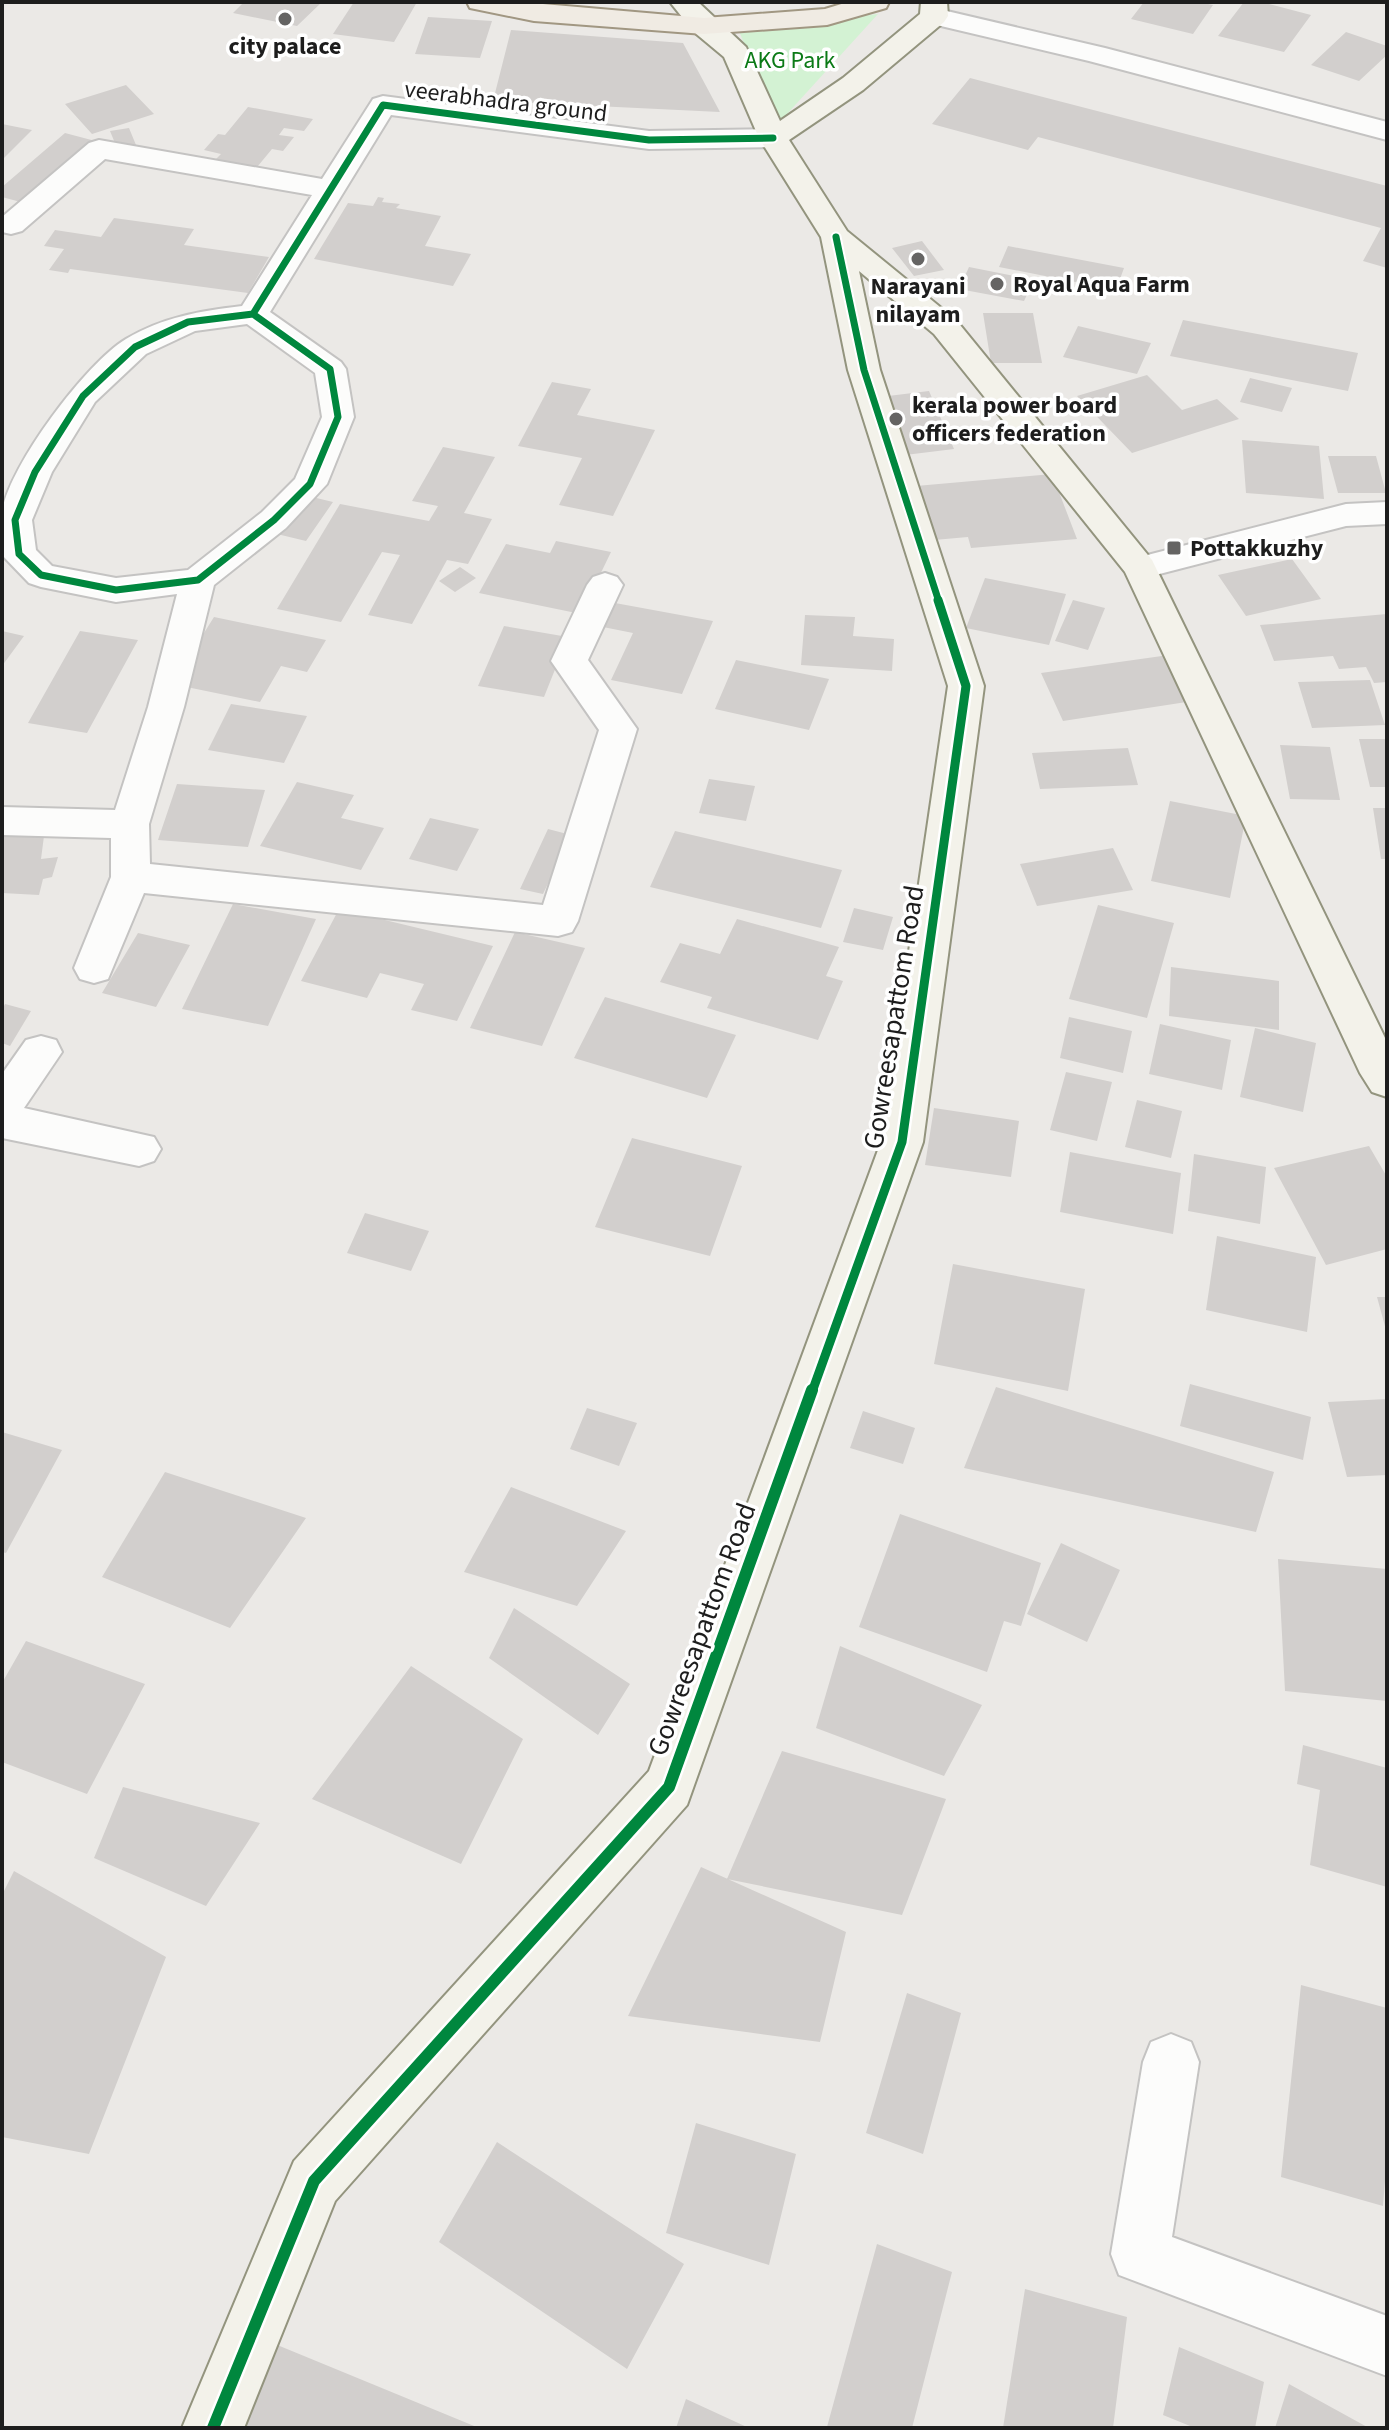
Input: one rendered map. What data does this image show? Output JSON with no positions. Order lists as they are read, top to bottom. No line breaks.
{"streets":{"street":["veerabhadra ground","Gowreesapattom Road"]},"crossings":[["veerabhadra ground","Gowreesapattom Road"]],"parks":["AKG Park"],"places":{"other":["city palace","Narayani nilayam","Royal Aqua Farm","kerala power board officers federation"],"transit":["Pottakkuzhy"]}}
